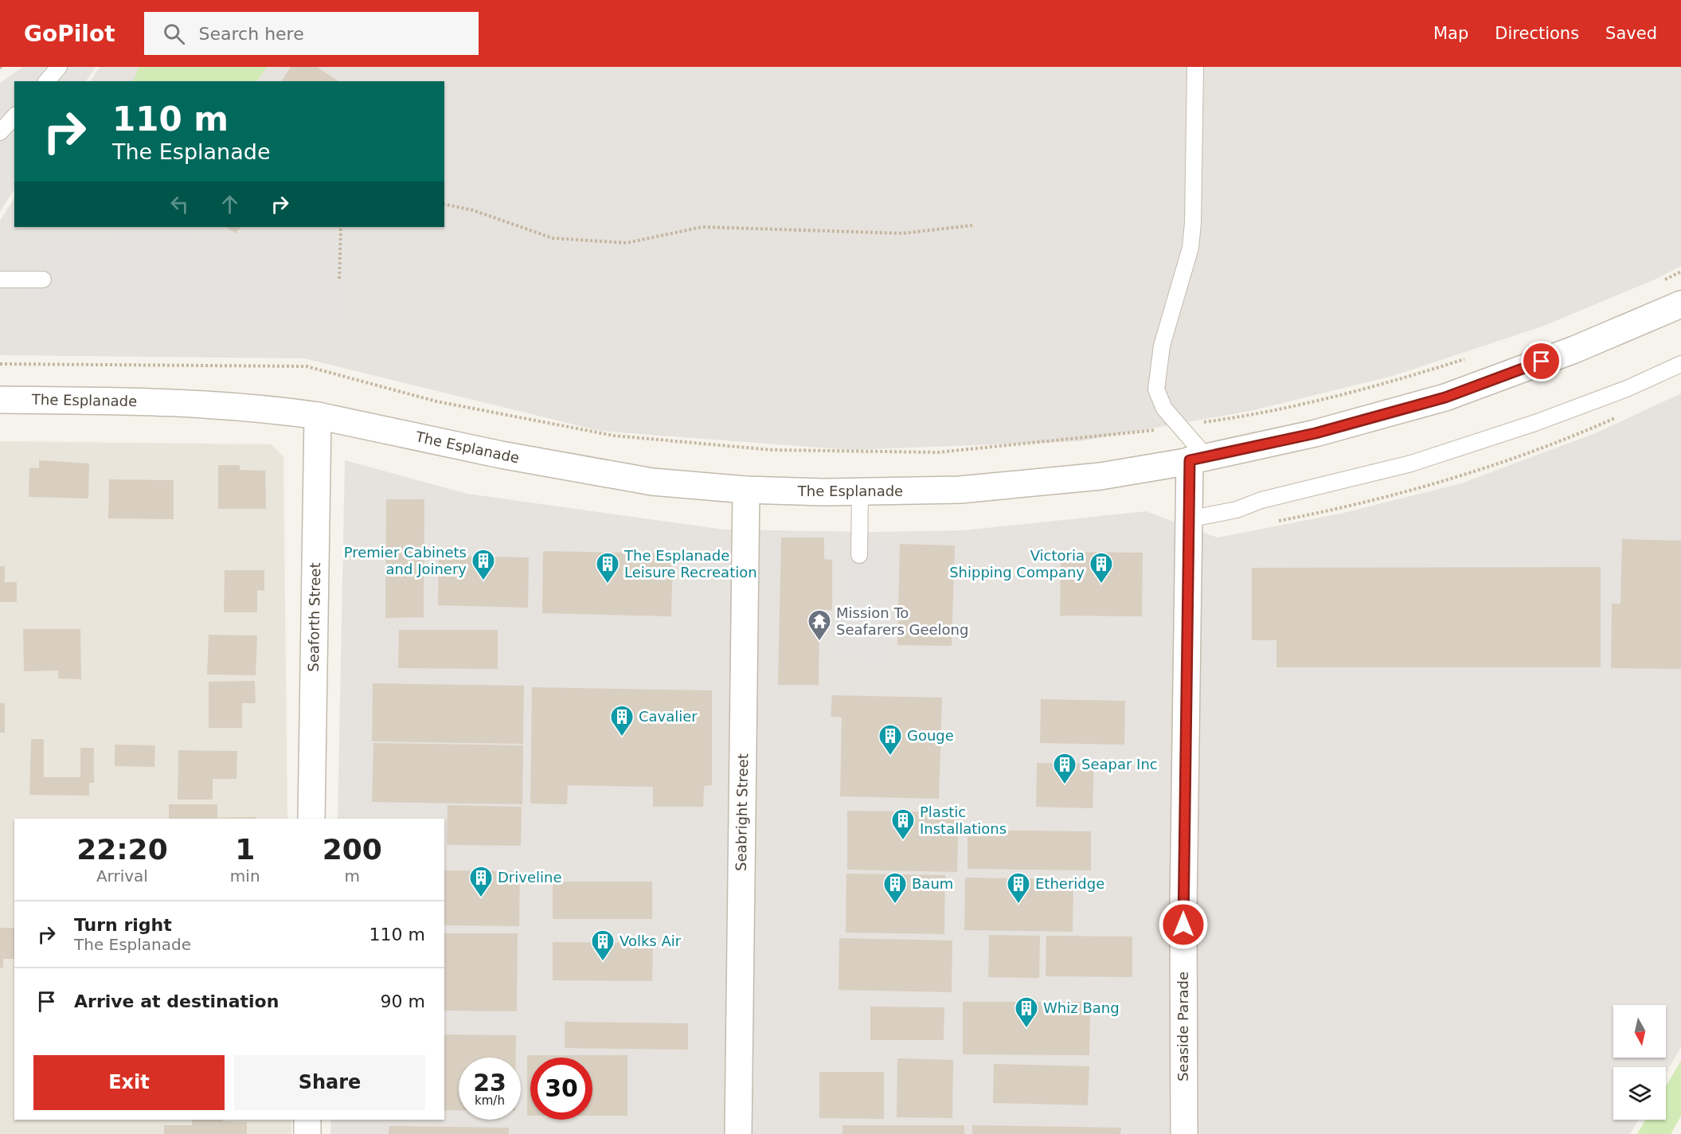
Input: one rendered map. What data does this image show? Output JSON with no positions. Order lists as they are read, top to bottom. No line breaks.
{"streets":{"street":["The Esplanade","Seaforth Street","Seabright Street","Seaside Parade"]},"crossings":[["The Esplanade","Seaforth Street"],["The Esplanade","Seabright Street"],["The Esplanade","Seaside Parade"]],"places":{"building":["Premier Cabinets and Joinery","The Esplanade Leisure Recreation","Victoria Shipping Company","Cavalier","Gouge","Seapar Inc","Plastic Installations","Driveline","Baum","Etheridge","Volks Air","Whiz Bang"],"temple":["Mission To Seafarers Geelong"]},"north":"bottom","page":{"header":"GoPilot","search":"Search here","nav":["Map","Directions","Saved"],"turn":["110 m","The Esplanade"],"eta":["22:20","Arrival","1","min","200","m"],"list":[{"name":"Turn right","note":"The Esplanade","value":"110 m"},{"name":"Arrive at destination","value":"90 m"}],"buttons":["Exit","Share"],"speed":"23 km/h","limit":"30"}}
